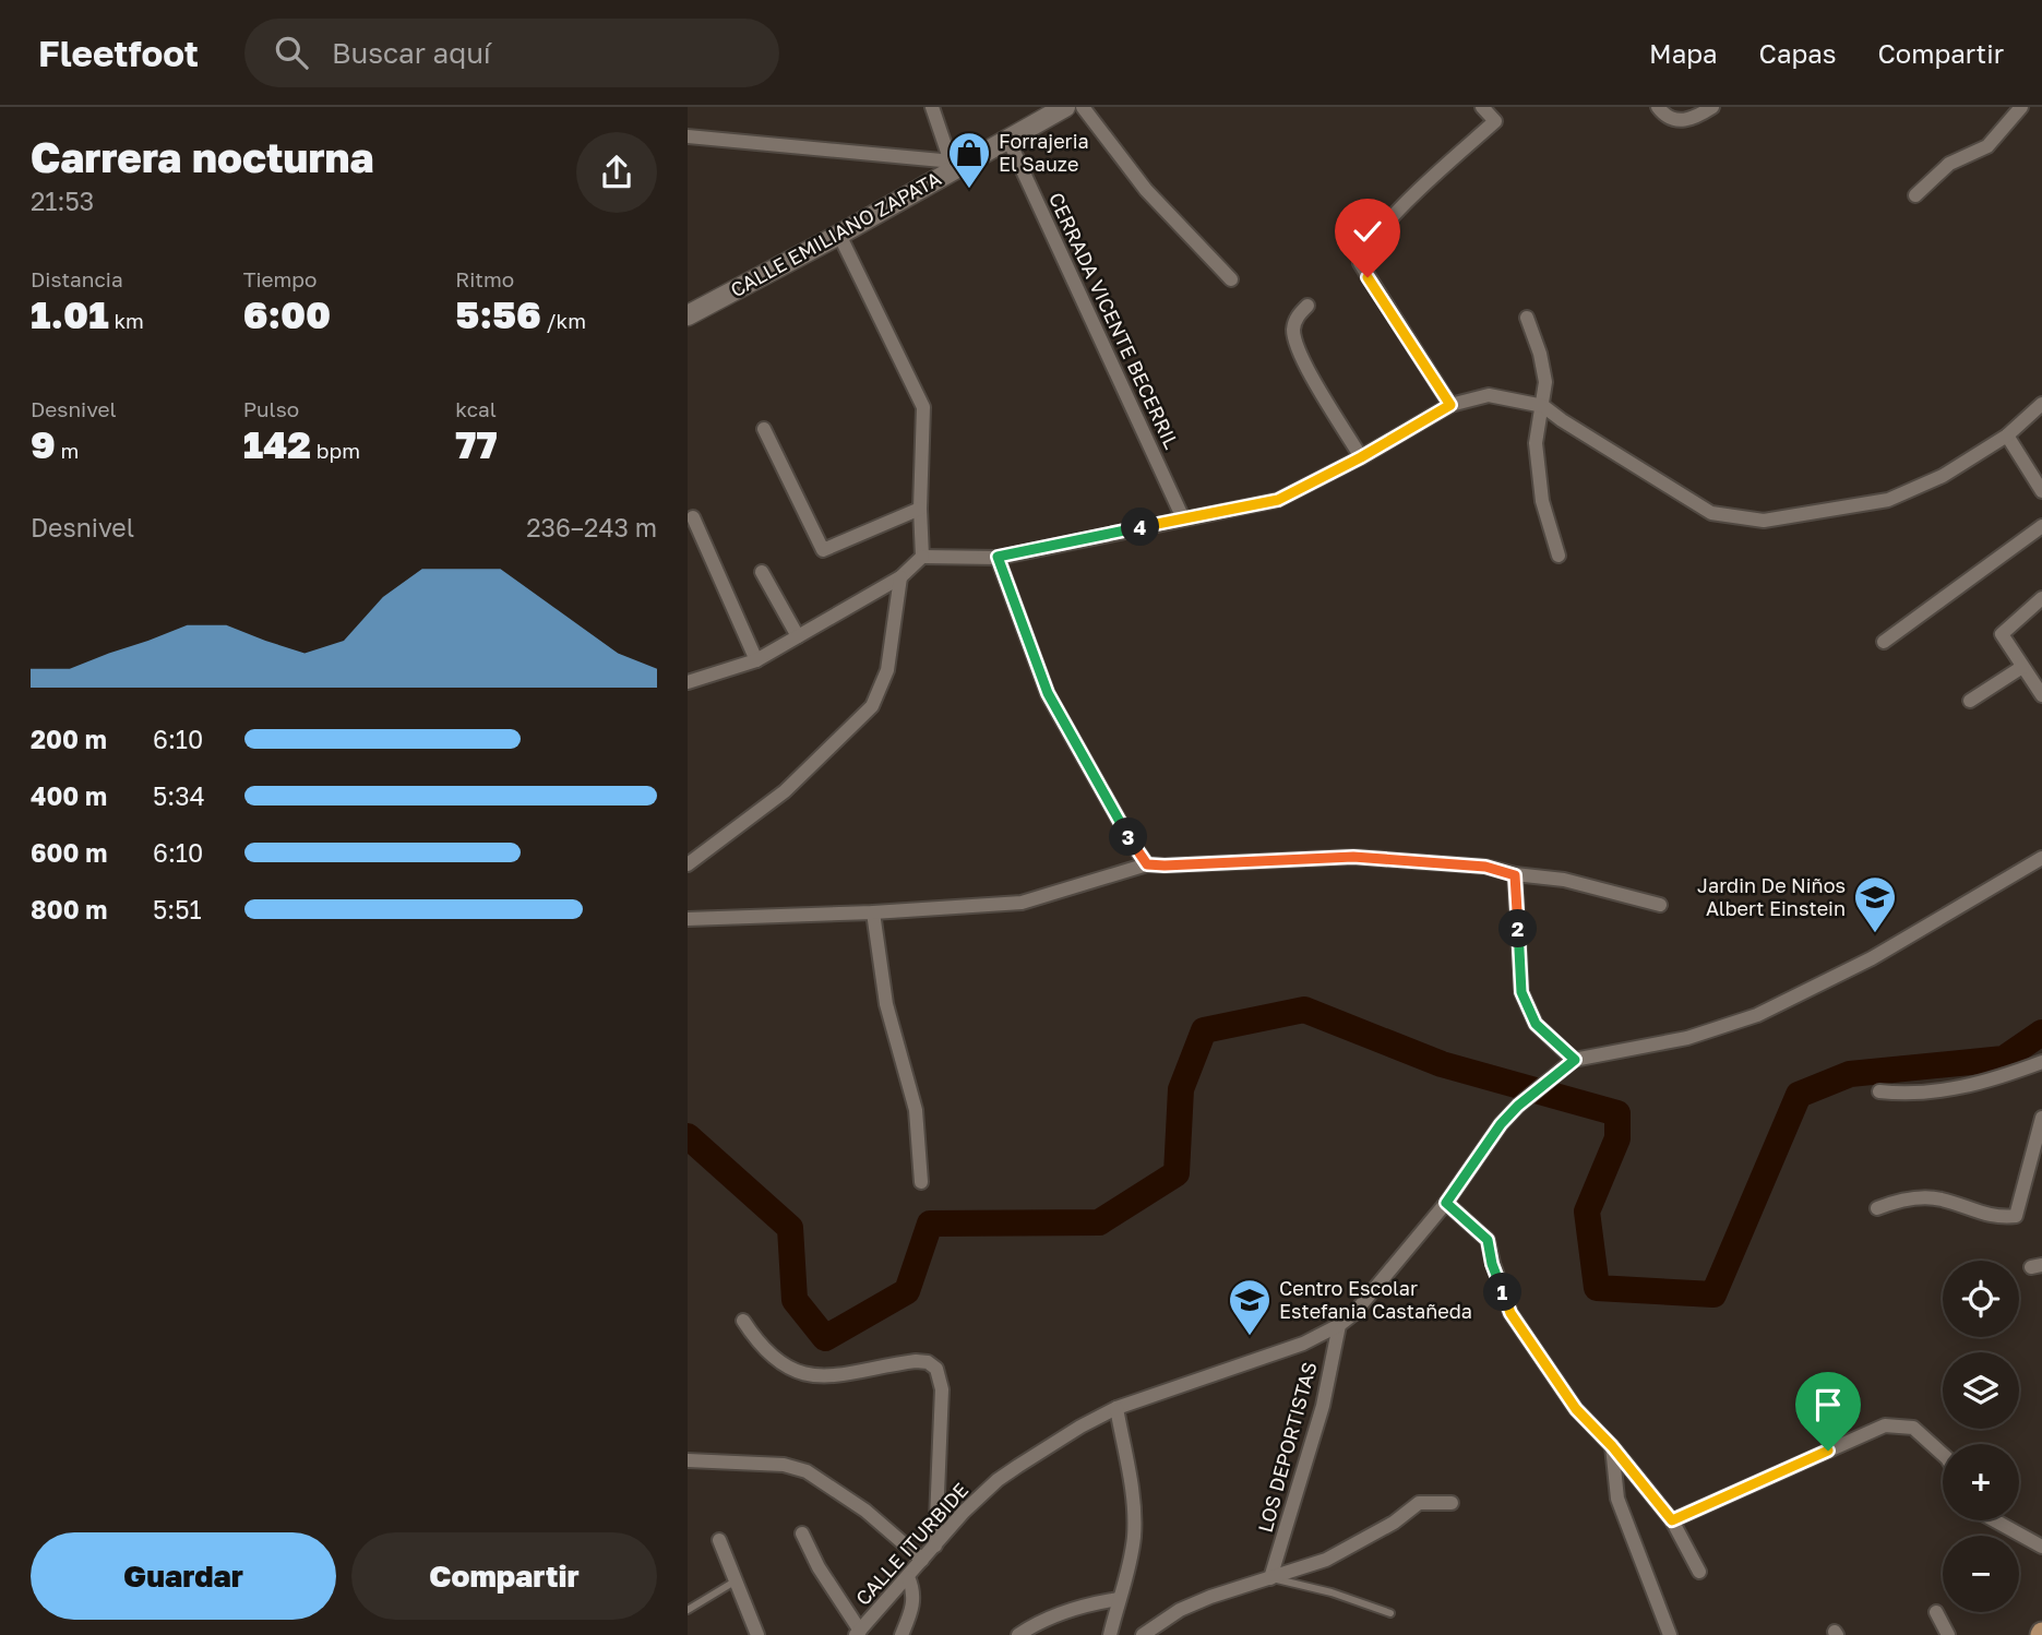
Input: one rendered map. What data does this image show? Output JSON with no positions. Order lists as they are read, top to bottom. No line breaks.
{"streets":{"main road":["CALLE EMILIANO ZAPATA"],"street":["CERRADA VICENTE BECERRIL","LOS DEPORTISTAS","CALLE ITURBIDE"]},"crossings":[["CALLE EMILIANO ZAPATA","CERRADA VICENTE BECERRIL"],["LOS DEPORTISTAS","CALLE ITURBIDE"]],"places":{"shop":["Forrajeria El Sauze"],"school or university":["Jardin De Niños Albert Einstein","Centro Escolar Estefania Castañeda"]},"page":{"header":"Fleetfoot","search":"Buscar aquí","nav":["Mapa","Capas","Compartir"],"heading":["Carrera nocturna","21:53"],"stats":[["Distancia","1.01 km"],["Tiempo","6:00"],["Ritmo","5:56 /km"],["Desnivel","9 m"],["Pulso","142 bpm"],["kcal","77"]],"chart":["Desnivel","236–243 m"],"pins":["4","3","2","1"],"list":[{"name":"200 m","note":"6:10"},{"name":"400 m","note":"5:34"},{"name":"600 m","note":"6:10"},{"name":"800 m","note":"5:51"}],"map_buttons":["+","−"],"buttons":["Guardar","Compartir"]}}
